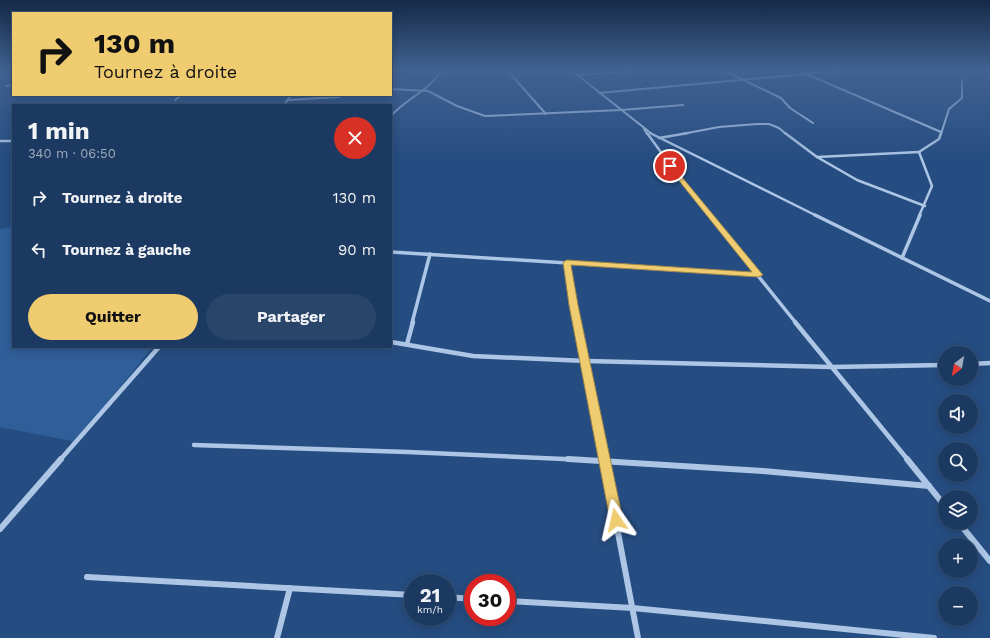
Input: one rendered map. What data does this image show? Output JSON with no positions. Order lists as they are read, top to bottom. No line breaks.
{"north":"bottom left","page":{"turn":["130 m","Tournez à droite"],"heading":["1 min","340 m · 06:50"],"list":[{"name":"Tournez à droite","value":"130 m"},{"name":"Tournez à gauche","value":"90 m"}],"buttons":["Quitter","Partager"],"map_buttons":["+","−"],"speed":"21 km/h","limit":"30"}}
